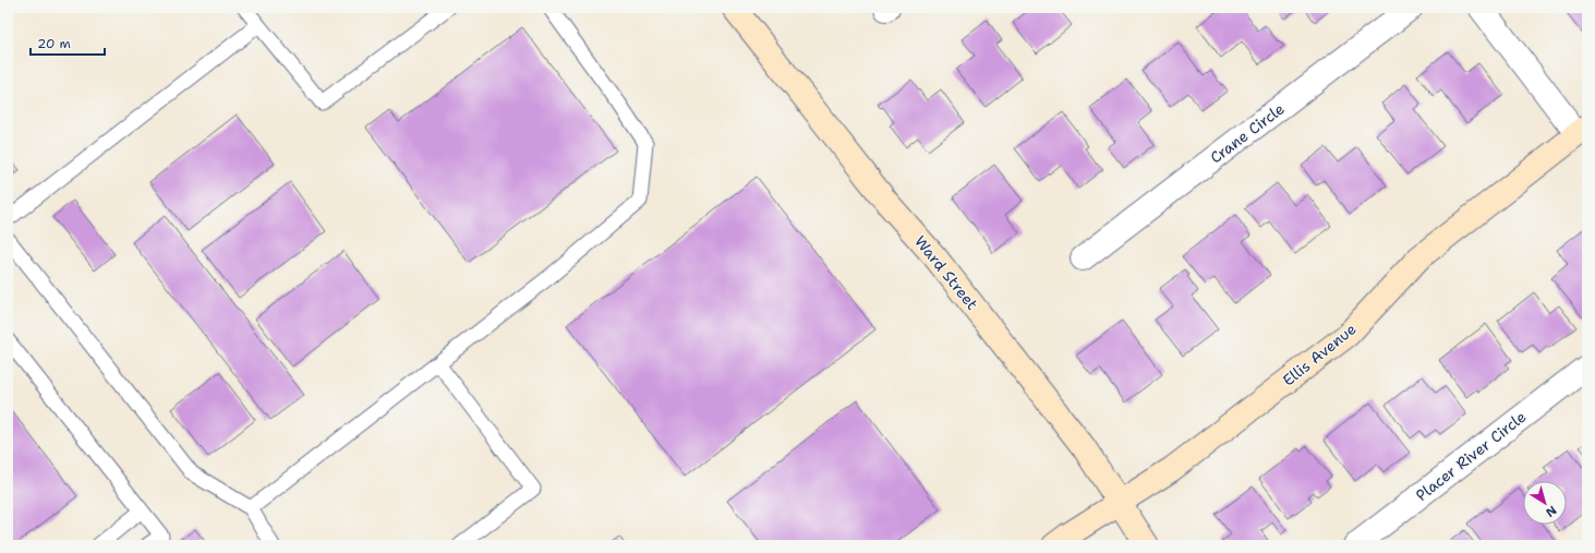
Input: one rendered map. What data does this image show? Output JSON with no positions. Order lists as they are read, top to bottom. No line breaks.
{"streets":{"street":["Crane Circle","Ward Street","Ellis Avenue","Placer River Circle"]},"crossings":[["Ward Street","Ellis Avenue"]],"scale_bar":"20 m","north":"bottom right"}
